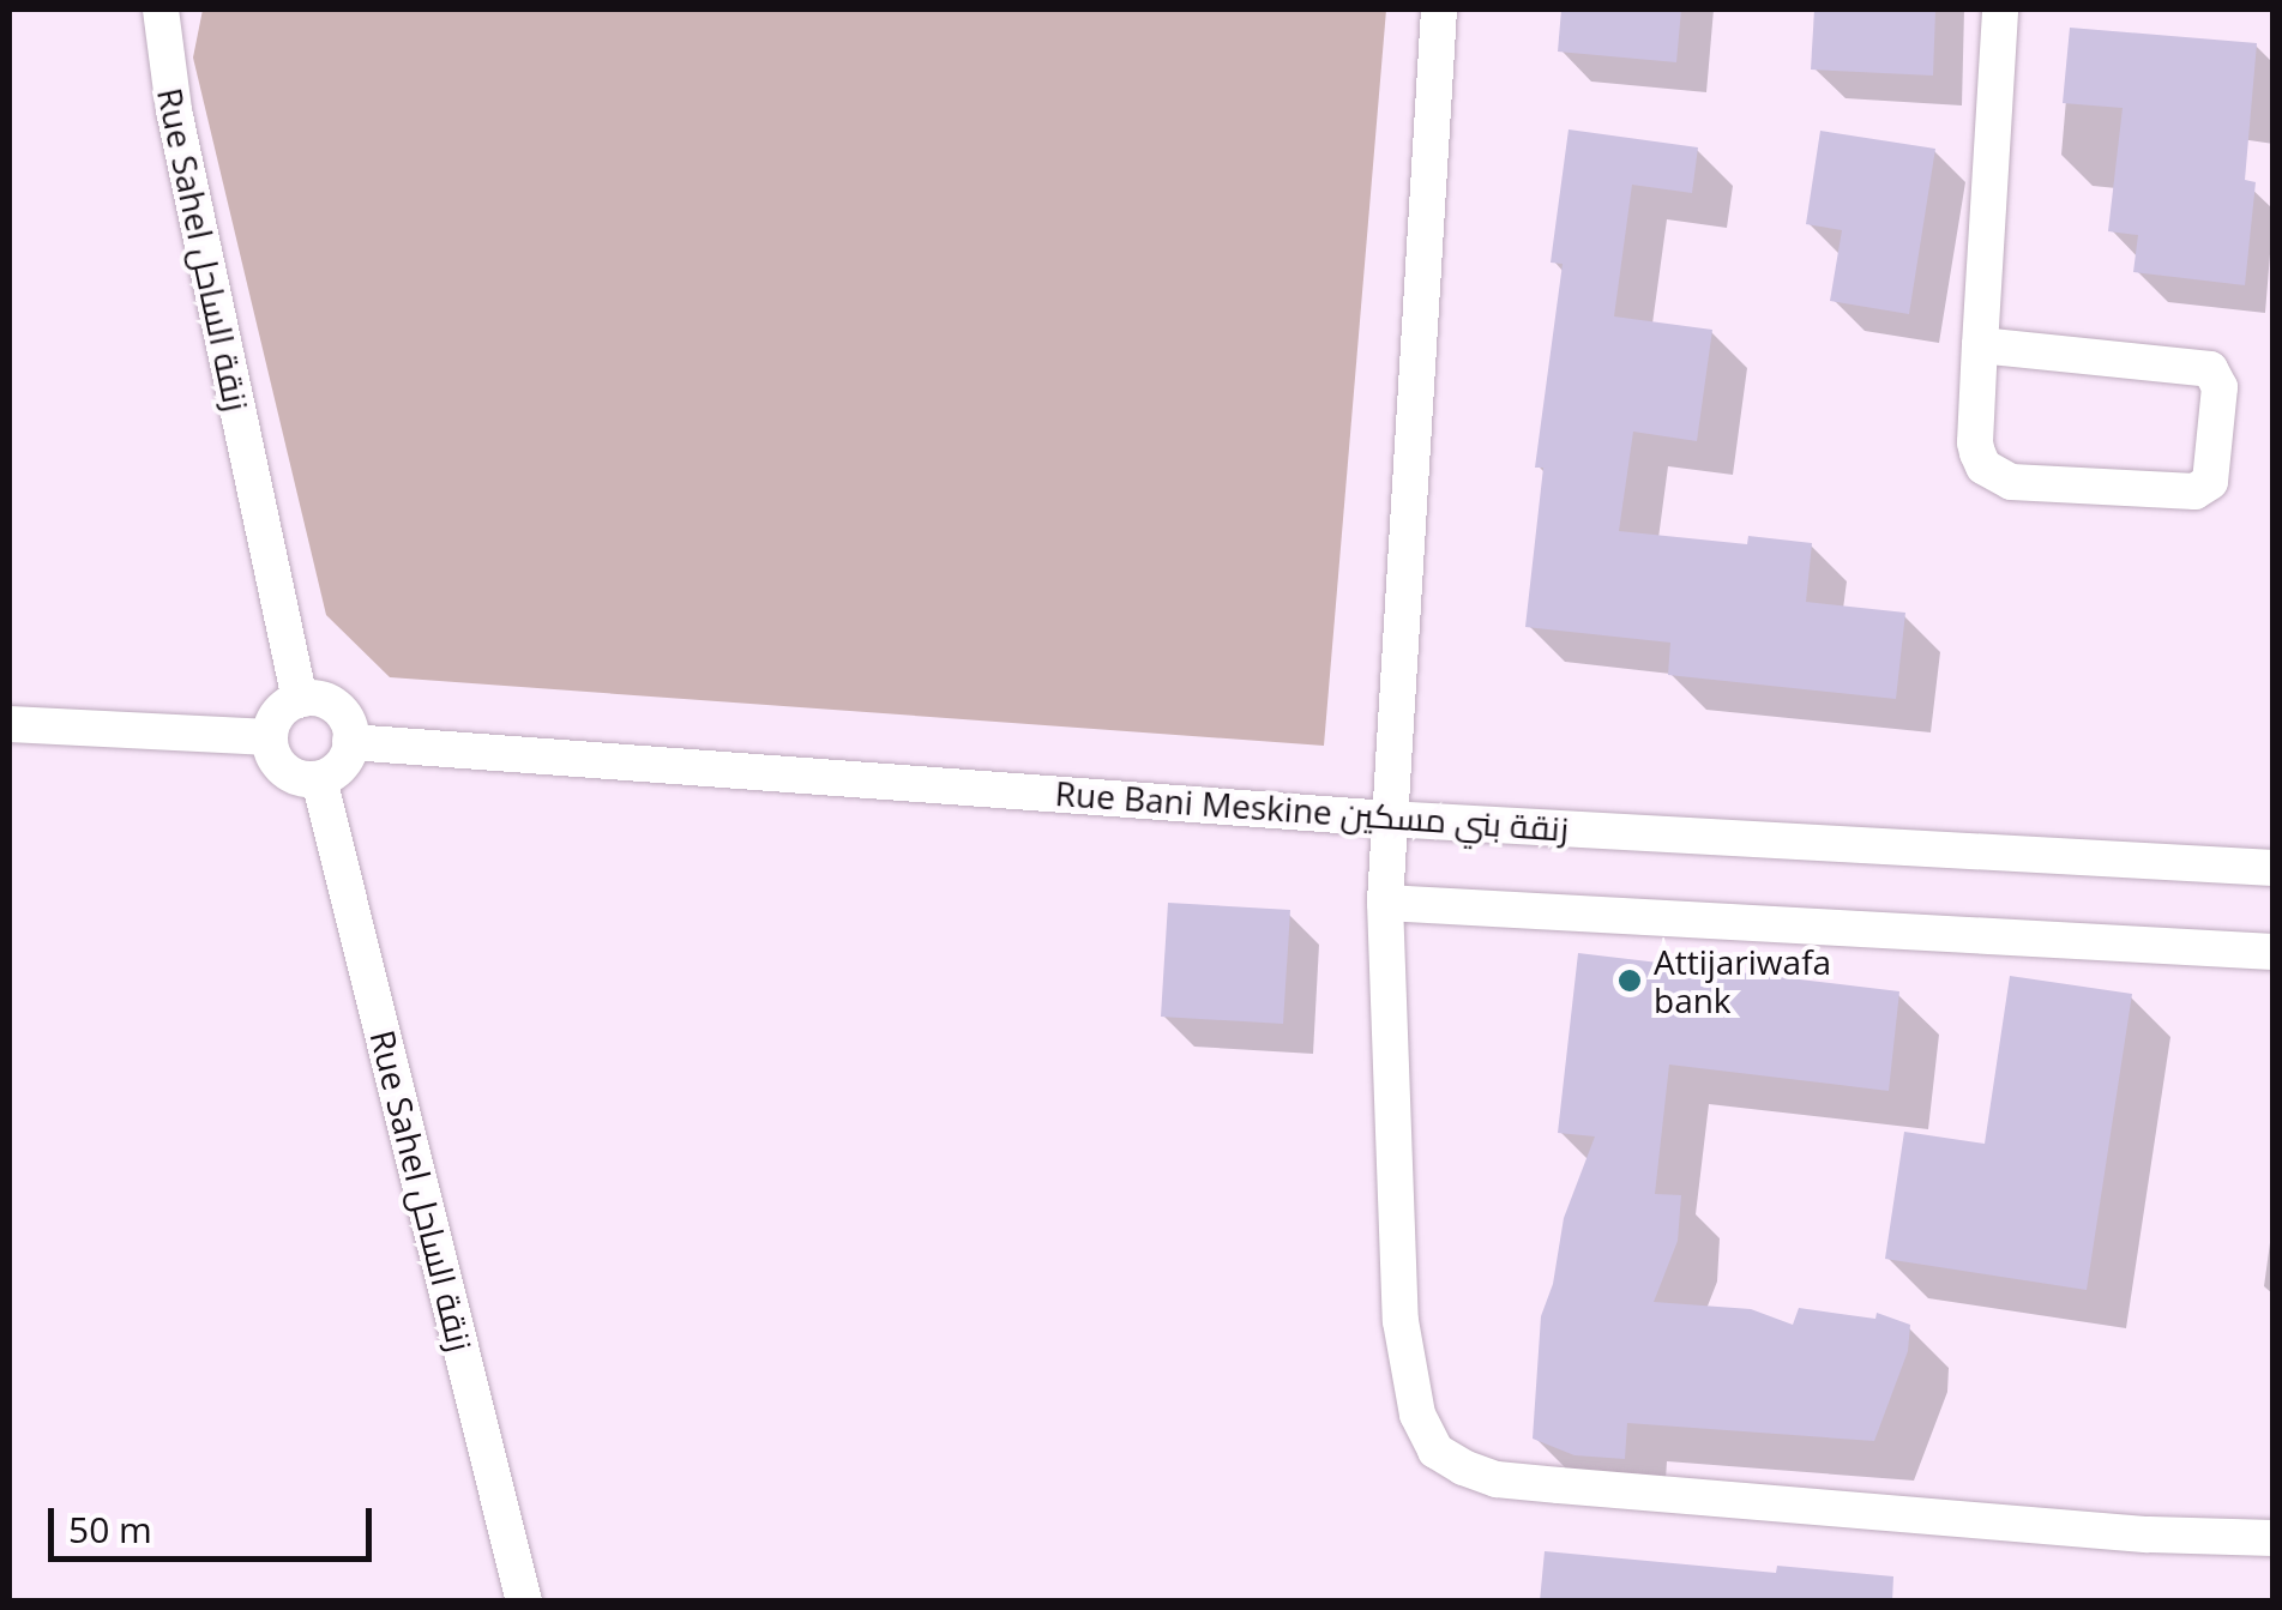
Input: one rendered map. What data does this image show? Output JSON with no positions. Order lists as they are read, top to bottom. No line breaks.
{"streets":{"street":["Rue Sahel زنقة الساحل","Rue Bani Meskine زنقة بني مسكين"]},"crossings":[["Rue Sahel زنقة الساحل","Rue Bani Meskine زنقة بني مسكين"]],"places":["Attijariwafa bank"],"scale_bar":"50 m"}
